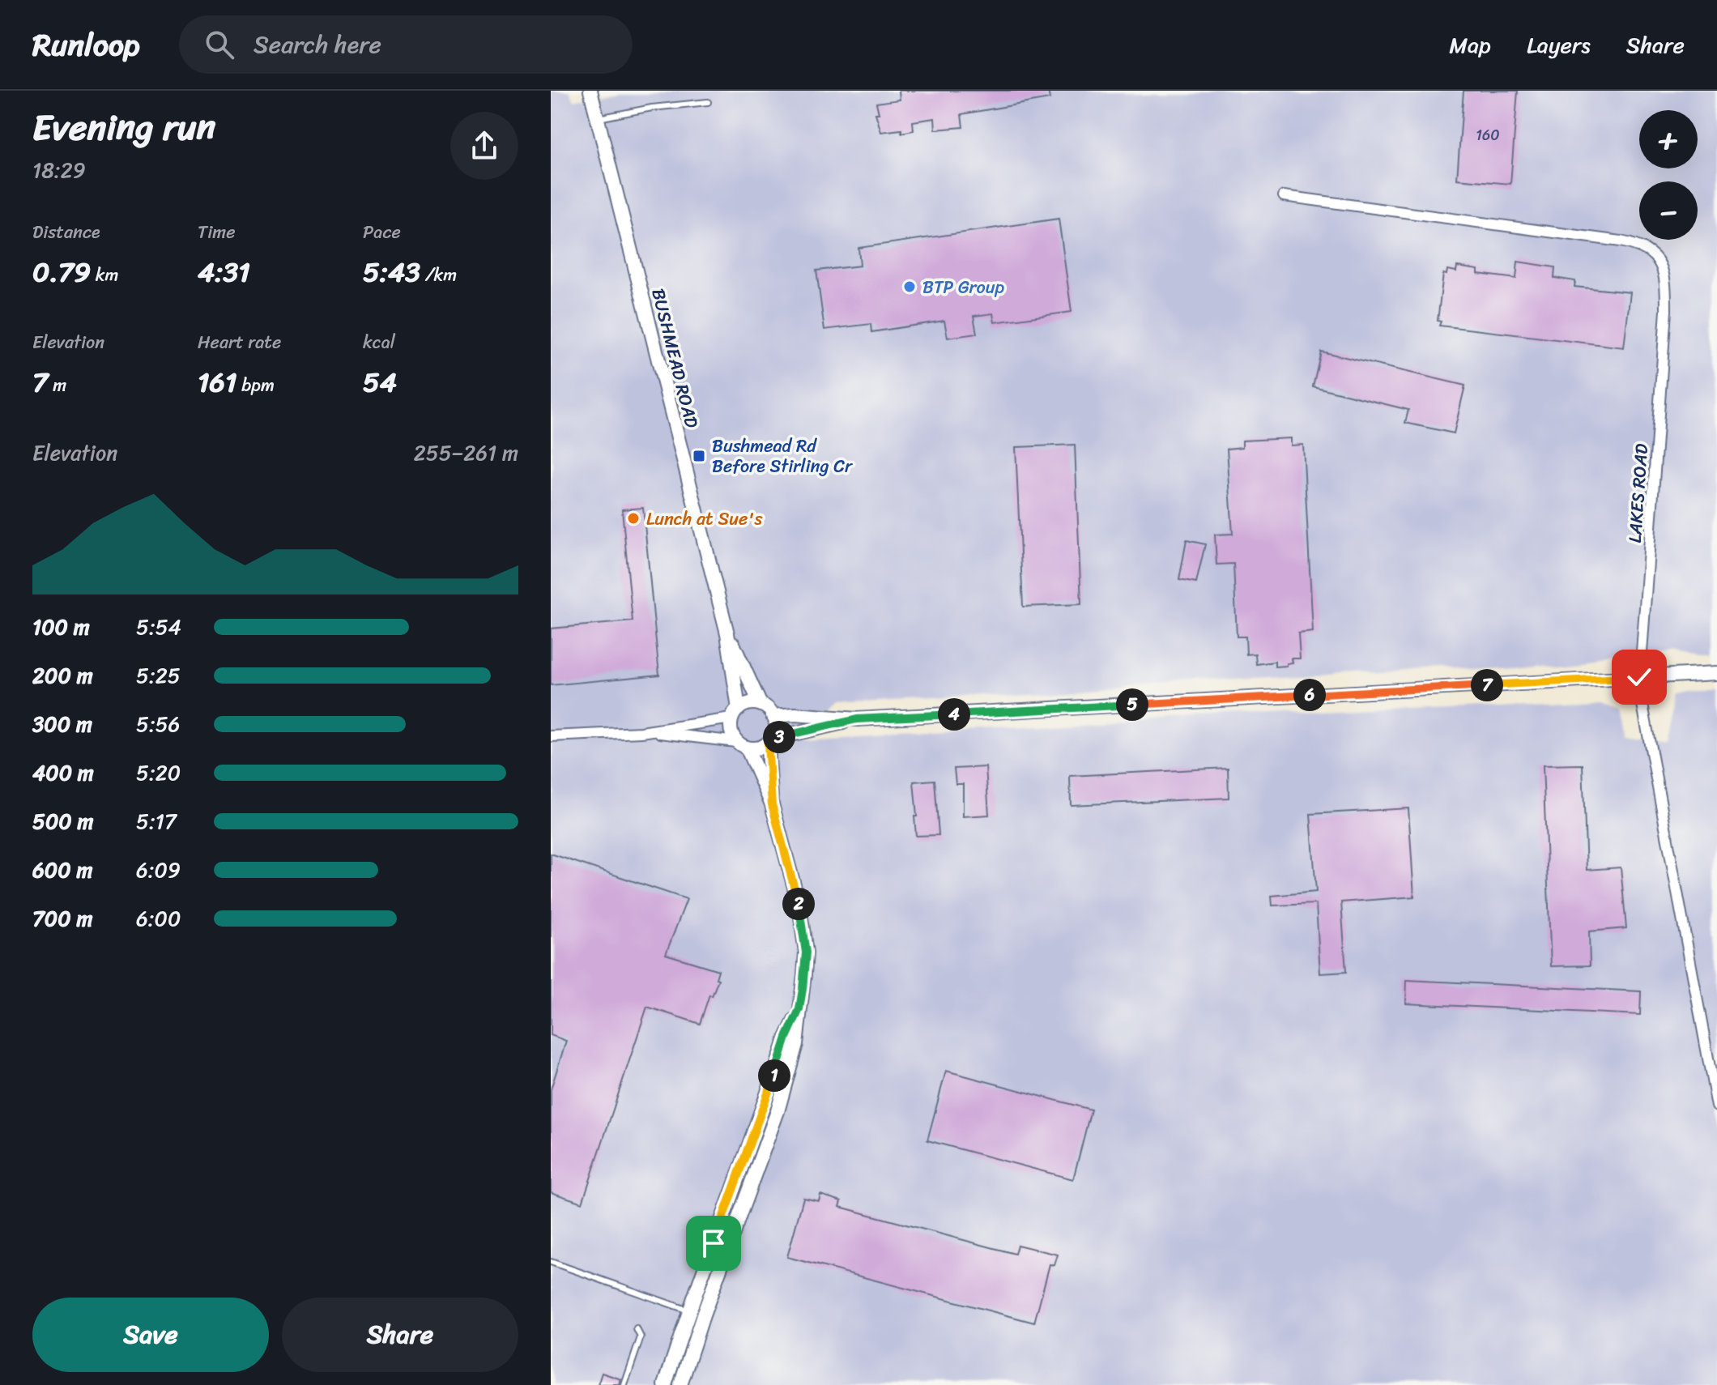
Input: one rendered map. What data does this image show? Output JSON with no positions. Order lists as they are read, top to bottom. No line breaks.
{"streets":{"main road":["BUSHMEAD ROAD"],"street":["LAKES ROAD"]},"places":{"other":["BTP Group","Lunch at Sue's"],"transit":["Bushmead Rd Before Stirling Cr"]},"house_numbers":["160"],"page":{"header":"Runloop","search":"Search here","nav":["Map","Layers","Share"],"heading":["Evening run","18:29"],"map_buttons":["+","−"],"stats":[["Distance","0.79 km"],["Time","4:31"],["Pace","5:43 /km"],["Elevation","7 m"],["Heart rate","161 bpm"],["kcal","54"]],"chart":["Elevation","255–261 m"],"list":[{"name":"100 m","note":"5:54"},{"name":"200 m","note":"5:25"},{"name":"300 m","note":"5:56"},{"name":"400 m","note":"5:20"},{"name":"500 m","note":"5:17"},{"name":"600 m","note":"6:09"},{"name":"700 m","note":"6:00"}],"pins":["7","6","5","4","3","2","1"],"buttons":["Save","Share"]}}
